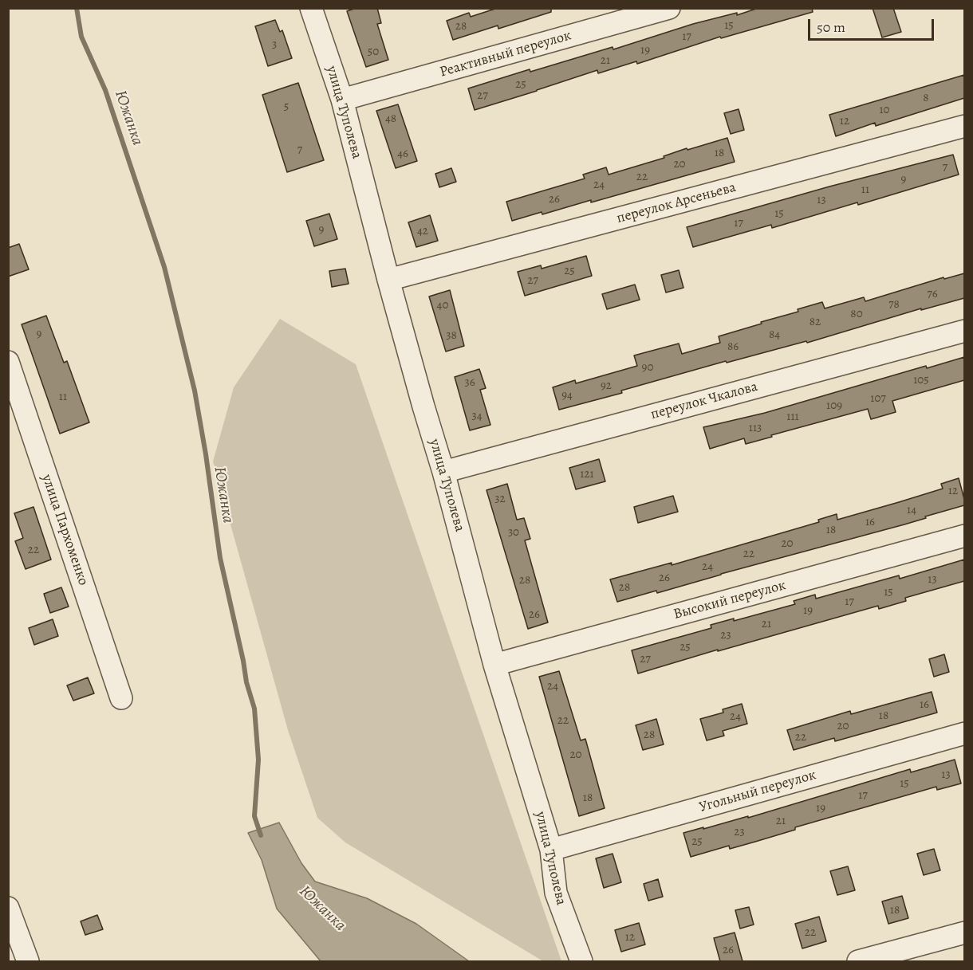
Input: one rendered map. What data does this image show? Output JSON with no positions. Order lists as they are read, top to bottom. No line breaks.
{"streets":{"street":["Реактивный переулок","улица Туполева","переулок Арсеньева","переулок Чкалова","улица Пархоменко","Высокий переулок","Угольный переулок"]},"crossings":[["Реактивный переулок","улица Туполева"],["улица Туполева","переулок Арсеньева"],["улица Туполева","переулок Чкалова"],["улица Туполева","Высокий переулок"],["улица Туполева","Угольный переулок"]],"water":["Южанка"],"house_numbers":["15","28","17","3","19","50","21","25","27","8","5","10","48","12","7","18","46","20","7","22","9","24","11","26","13","15","17","9","42","25","27","76","78","40","80","82","9","84","38","86","90","105","36","92","94","11","107","109","34","111","113","121","12","32","14","16","18","30","20","22","22","24","26","13","28","28","15","17","19","26","21","23","25","27","24","16","18","24","22","20","28","22","20","13","15","17","18","19","21","23","25","18","22","12","26"],"scale_bar":"50 m"}
